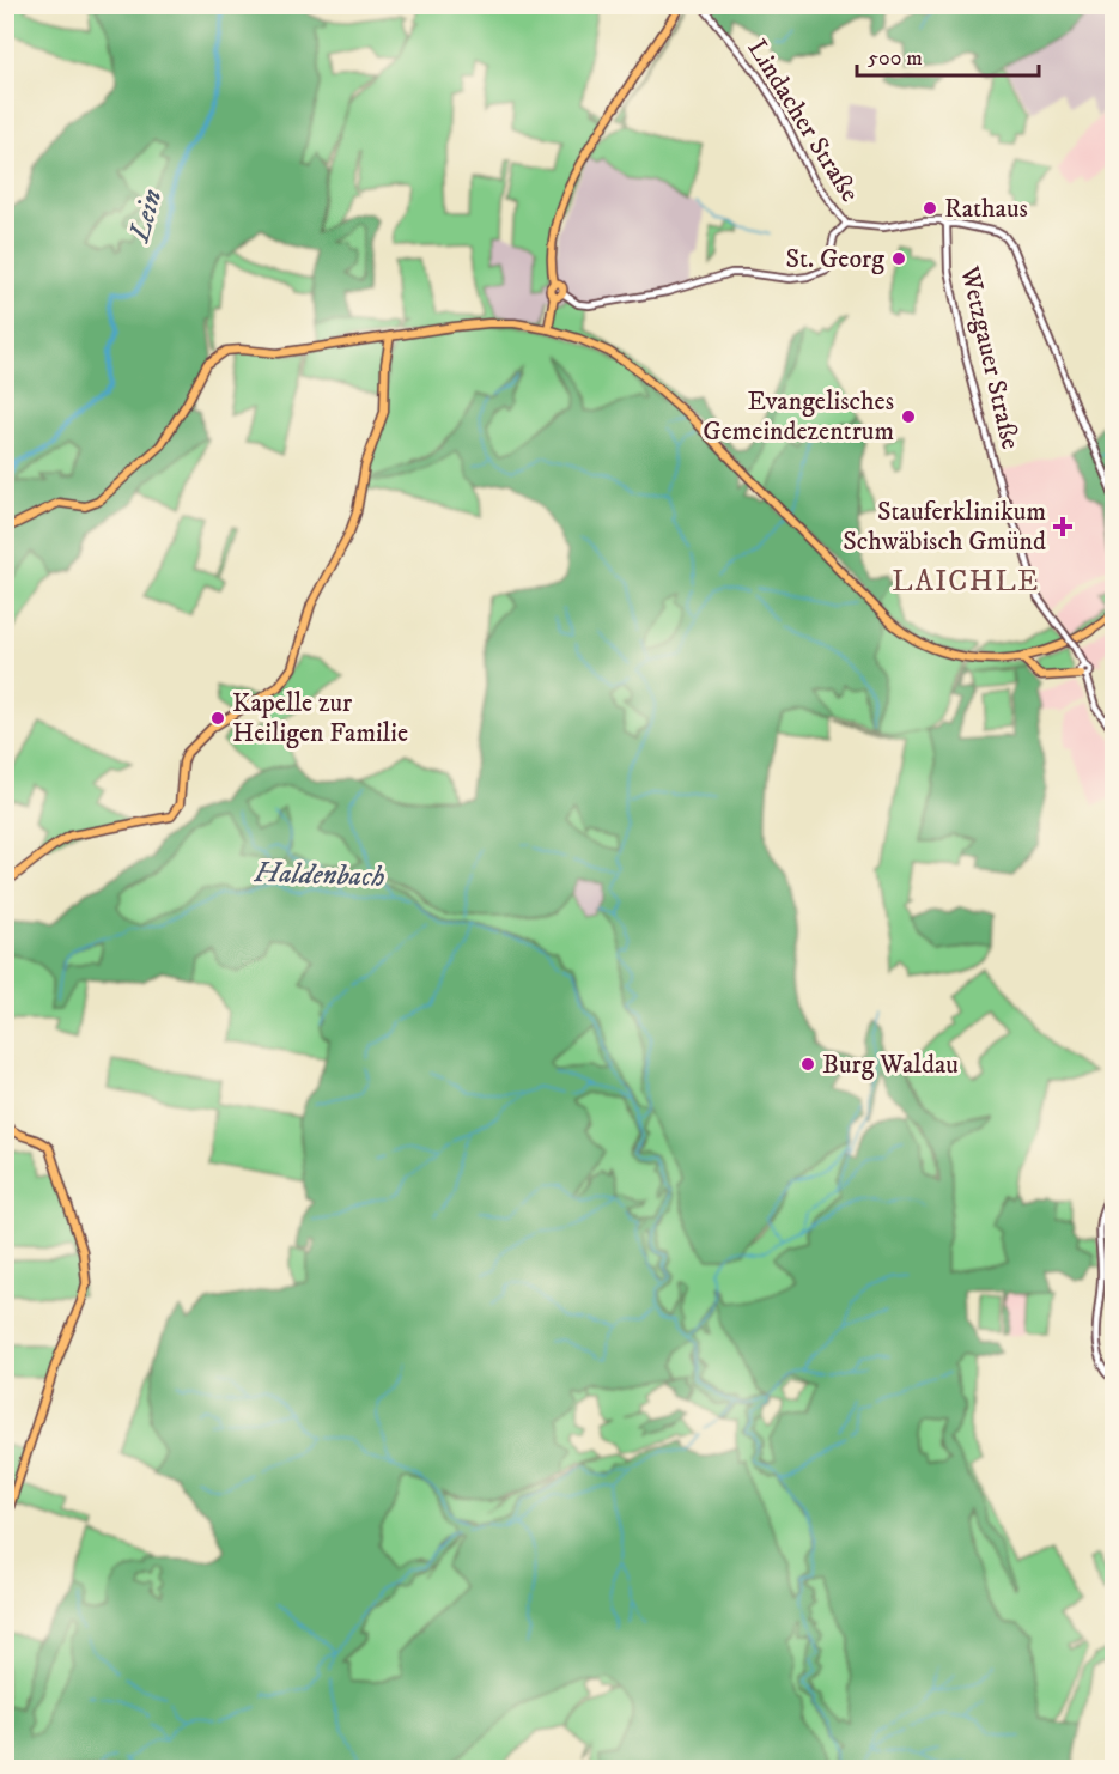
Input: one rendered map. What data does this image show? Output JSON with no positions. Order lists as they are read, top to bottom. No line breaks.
{"streets":{"street":["Lindacher Straße","Wetzgauer Straße"]},"districts":["LAICHLE"],"water":["Lein","Haldenbach"],"places":{"other":["Rathaus","St. Georg","Evangelisches Gemeindezentrum","Kapelle zur Heiligen Familie","Burg Waldau"],"health":["Stauferklinikum Schwäbisch Gmünd"]},"scale_bar":"500 m"}
